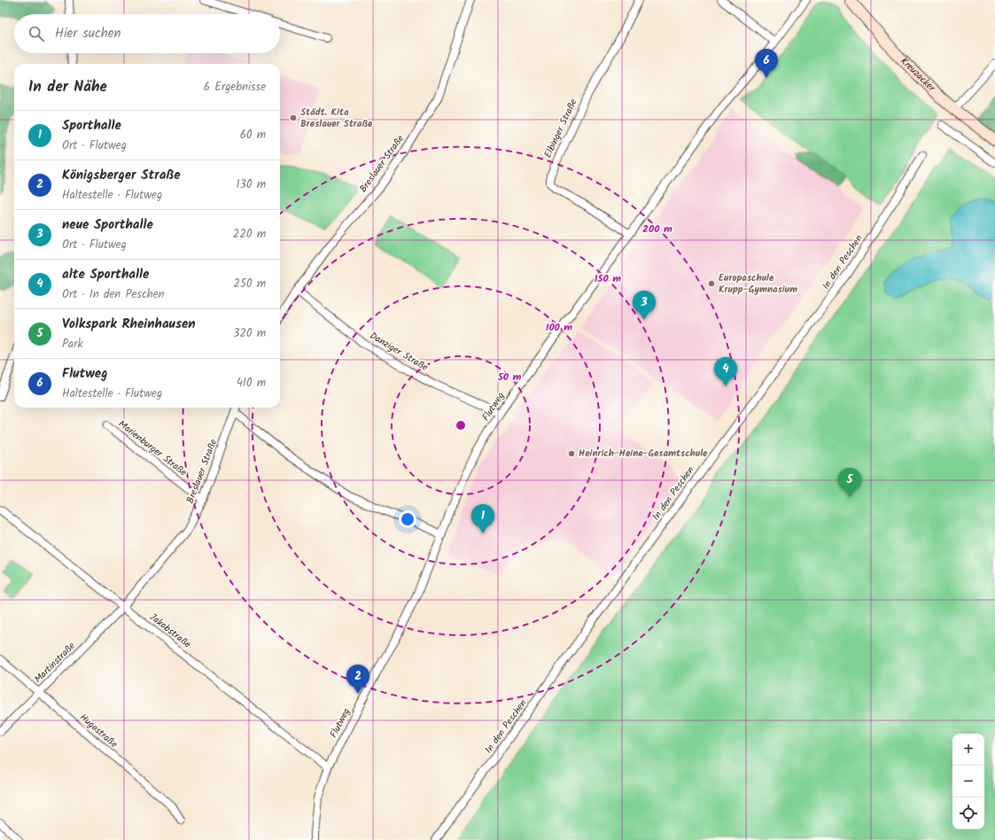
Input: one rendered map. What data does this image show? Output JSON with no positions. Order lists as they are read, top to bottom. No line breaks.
{"streets":{"street":["Kreuzacker","Elbinger Straße","Breslauer Straße","In den Peschen","Danziger Straße","Flutweg","Marienburger Straße","Jakobstraße","Martinstraße","Hugostraße"]},"crossings":[["Elbinger Straße","Flutweg"],["Breslauer Straße","Danziger Straße"],["Breslauer Straße","Marienburger Straße"],["Breslauer Straße","Jakobstraße"],["Breslauer Straße","Martinstraße"],["Danziger Straße","Flutweg"],["Flutweg","Jakobstraße"],["Jakobstraße","Martinstraße"],["Martinstraße","Hugostraße"]],"places":["Städt. Kita Breslauer Straße","Europaschule Krupp-Gymnasium","Heinrich-Heine-Gesamtschule"],"page":{"search":"Hier suchen","pins":["6","3","4","5","1","2"],"heading":["In der Nähe","6 Ergebnisse"],"list":[{"mark":"1","name":"Sporthalle","note":"Ort · Flutweg","value":"60 m"},{"mark":"2","name":"Königsberger Straße","note":"Haltestelle · Flutweg","value":"130 m"},{"mark":"3","name":"neue Sporthalle","note":"Ort · Flutweg","value":"220 m"},{"mark":"4","name":"alte Sporthalle","note":"Ort · In den Peschen","value":"250 m"},{"mark":"5","name":"Volkspark Rheinhausen","note":"Park","value":"320 m"},{"mark":"6","name":"Flutweg","note":"Haltestelle · Flutweg","value":"410 m"}],"map_buttons":["+","−"]},"rings":["200 m","150 m","100 m","50 m"]}
